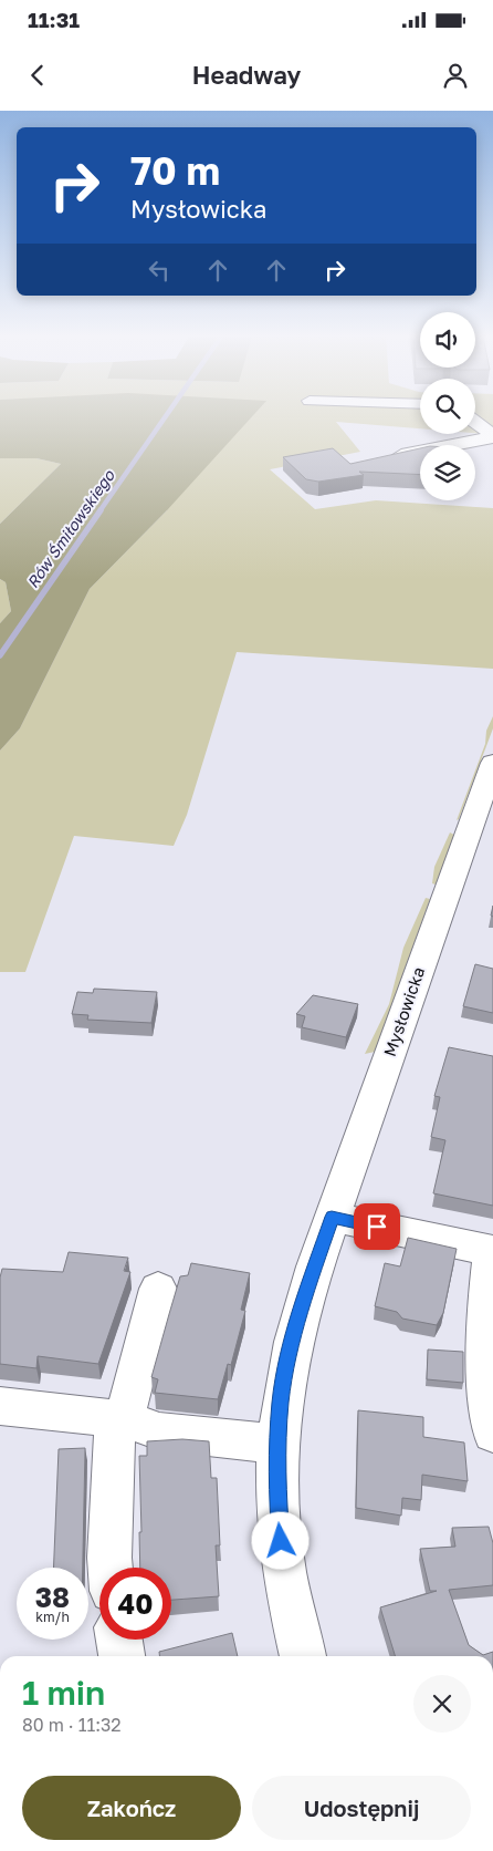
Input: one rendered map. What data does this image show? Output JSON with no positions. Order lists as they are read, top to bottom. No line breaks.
{"streets":{"street":["Mysłowicka"]},"water":["Rów Śmiłowskiego"],"page":{"status":"11:31","header":"Headway","turn":["70 m","Mysłowicka"],"speed":"38 km/h","limit":"40","heading":["1 min","80 m · 11:32"],"buttons":["Zakończ","Udostępnij"]}}
